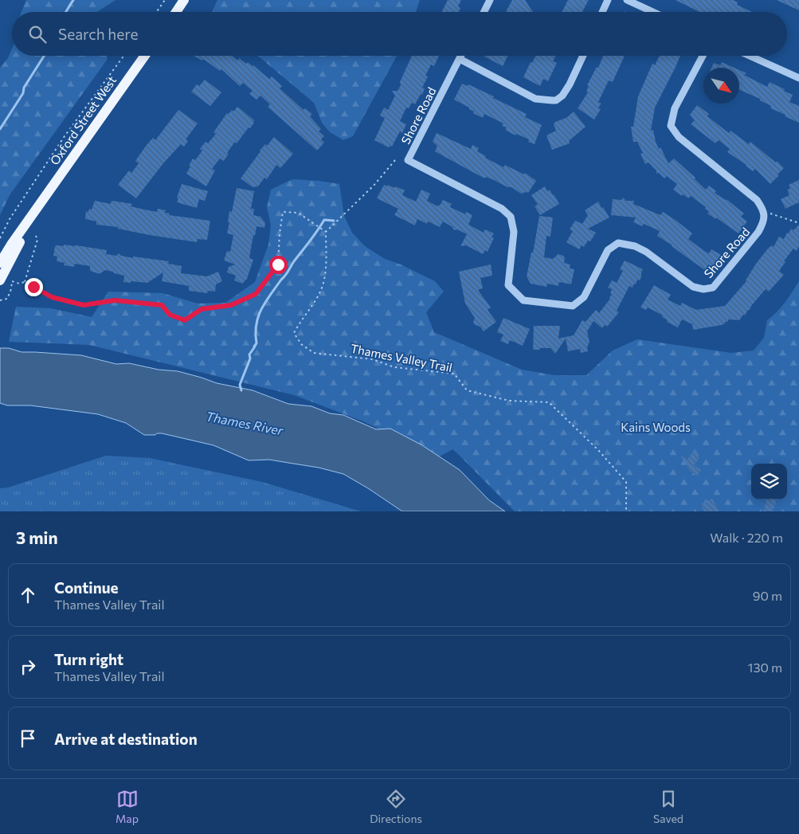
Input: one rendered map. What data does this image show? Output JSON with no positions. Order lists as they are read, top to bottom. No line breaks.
{"streets":{"main road":["Oxford Street West"],"street":["Shore Road"],"path":["Thames Valley Trail"]},"water":["Thames River"],"parks":["Kains Woods"],"north":"bottom right","page":{"search":"Search here","heading":["3 min","Walk · 220 m"],"list":[["Continue","Thames Valley Trail","90 m"],["Turn right","Thames Valley Trail","130 m"],"Arrive at destination"],"nav":["Map","Directions","Saved"]}}
